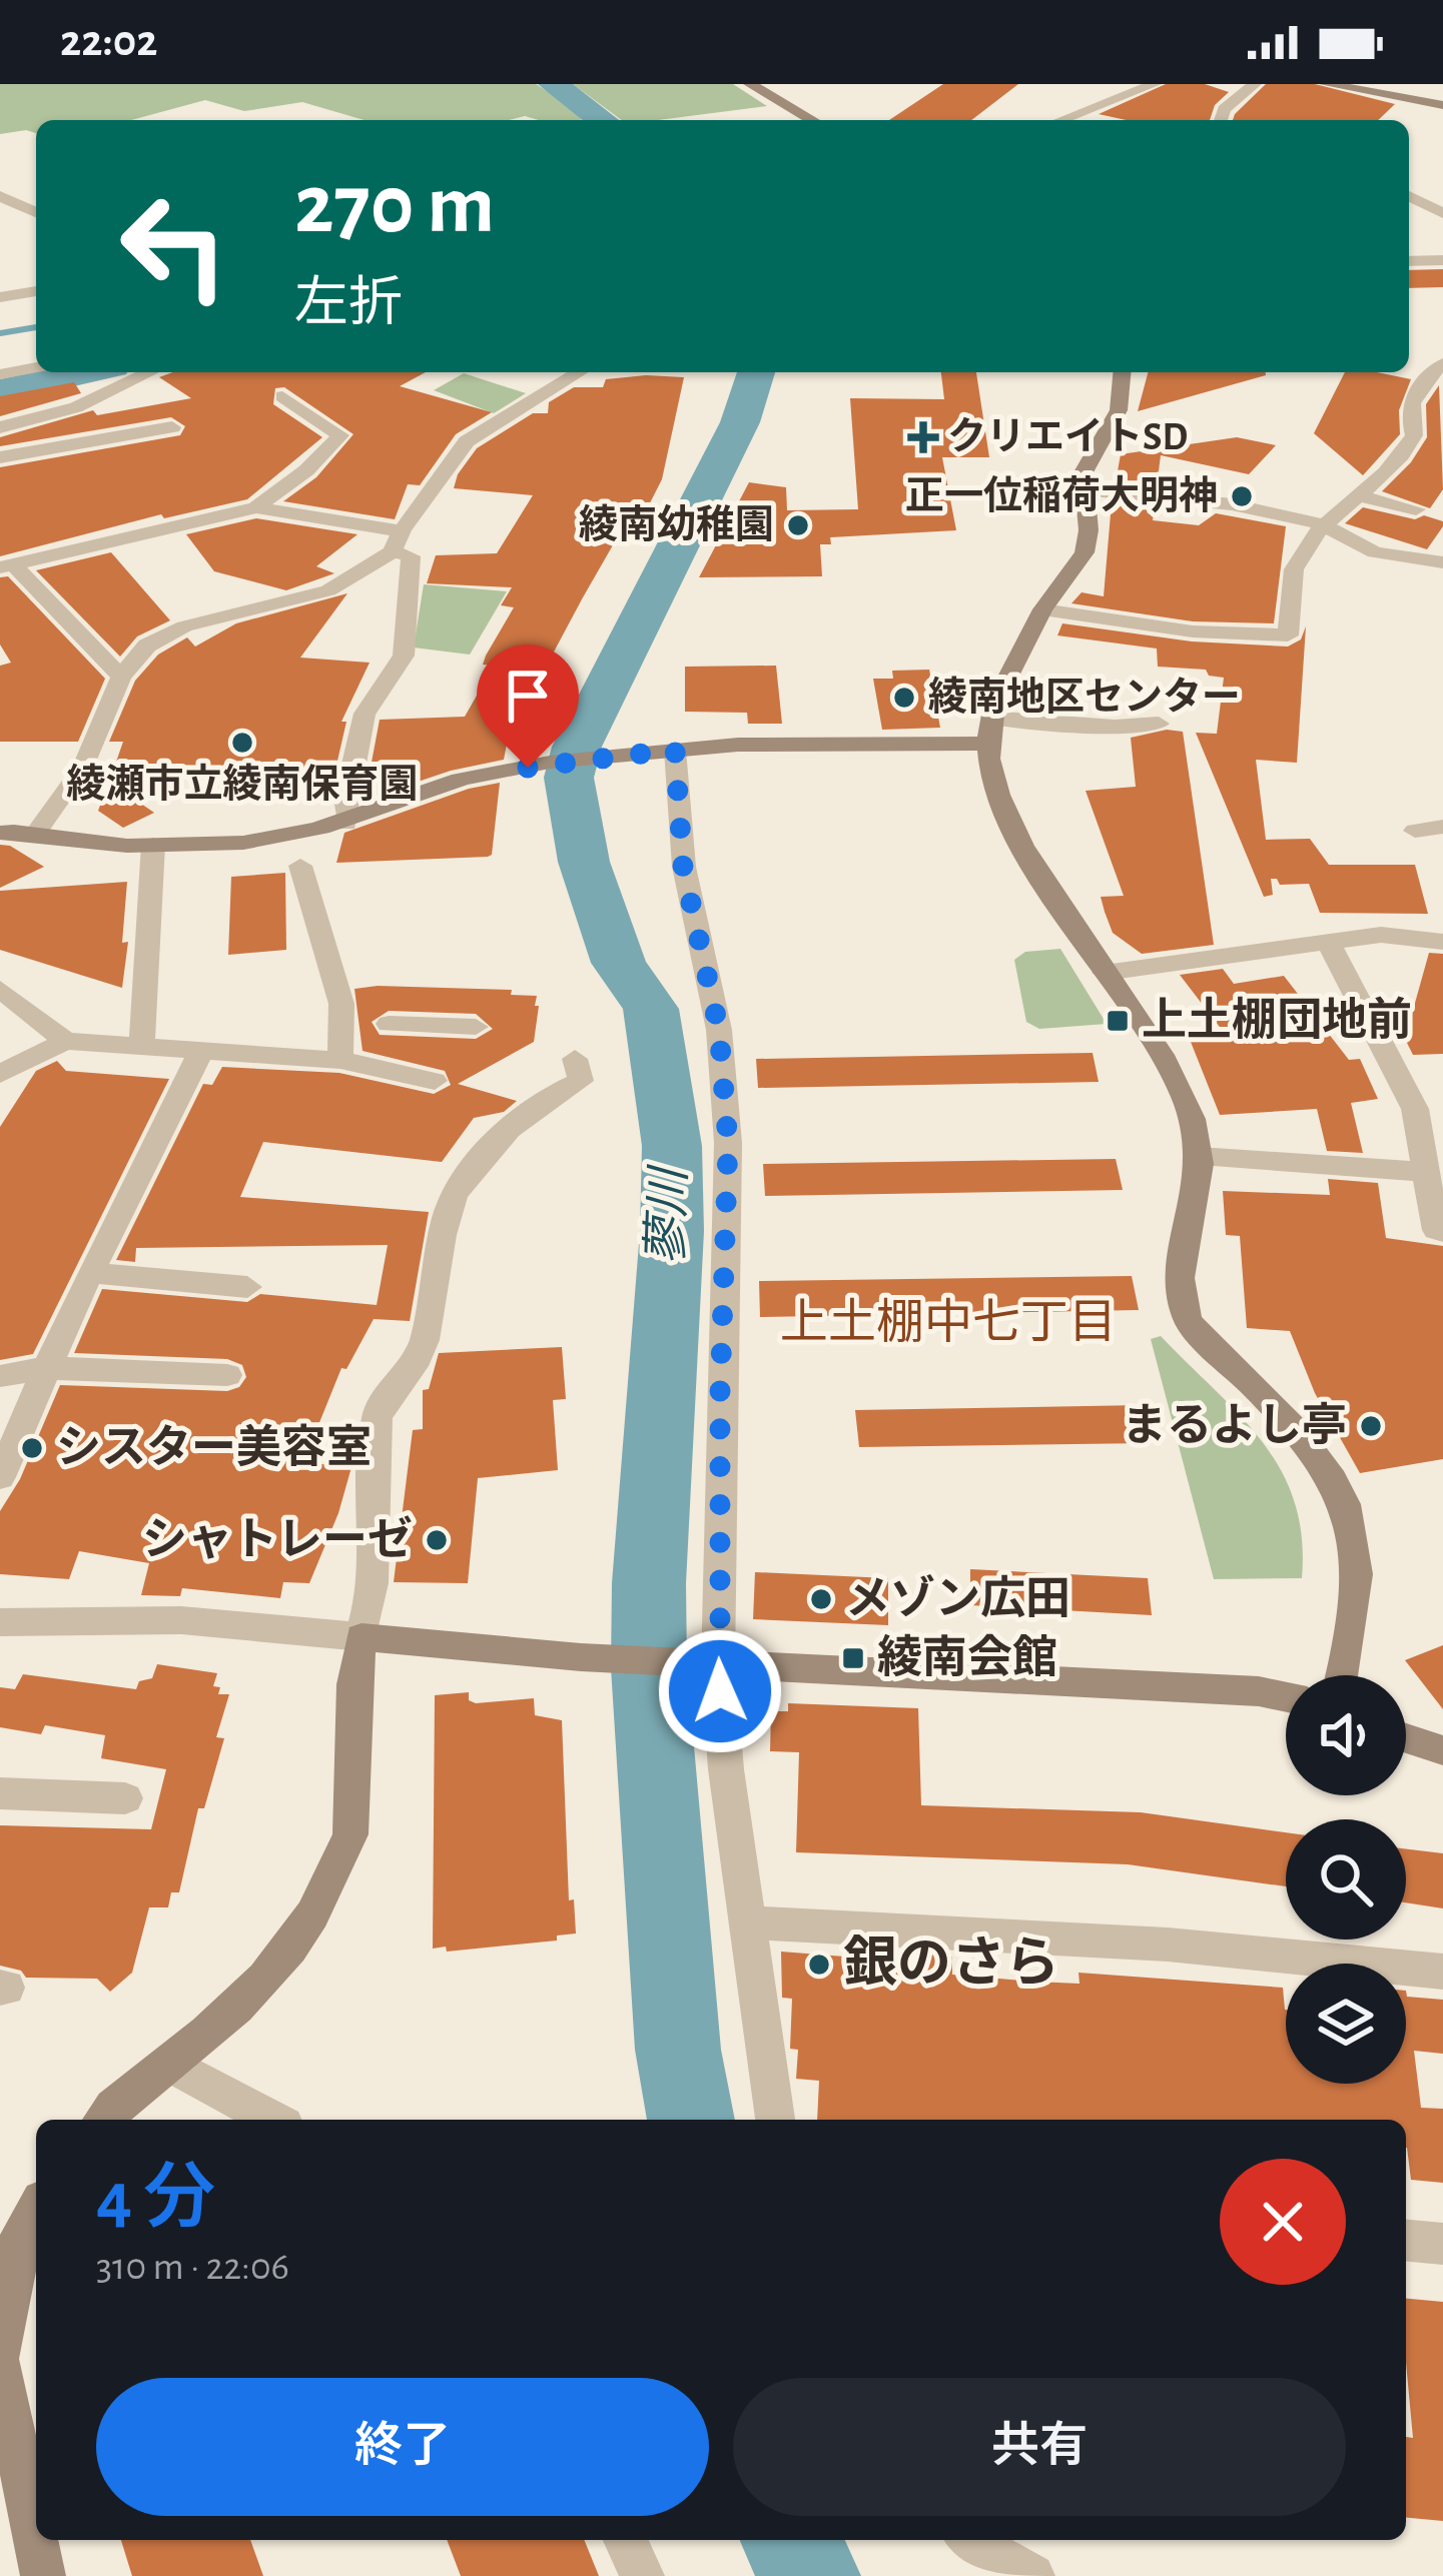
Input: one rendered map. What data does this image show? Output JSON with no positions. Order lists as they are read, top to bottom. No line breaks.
{"districts":["上土棚中七丁目"],"water":["蓼川"],"places":{"health":["クリエイトSD"],"other":["正一位稲荷大明神","綾南幼稚園","綾南地区センター","綾瀬市立綾南保育園","まるよし亭","シスター美容室","シャトレーゼ","メゾン広田","銀のさら"],"transit":["上土棚団地前","綾南会館"]},"page":{"status":"22:02","turn":["270 m","左折"],"heading":["4 分","310 m · 22:06"],"buttons":["終了","共有"]}}
